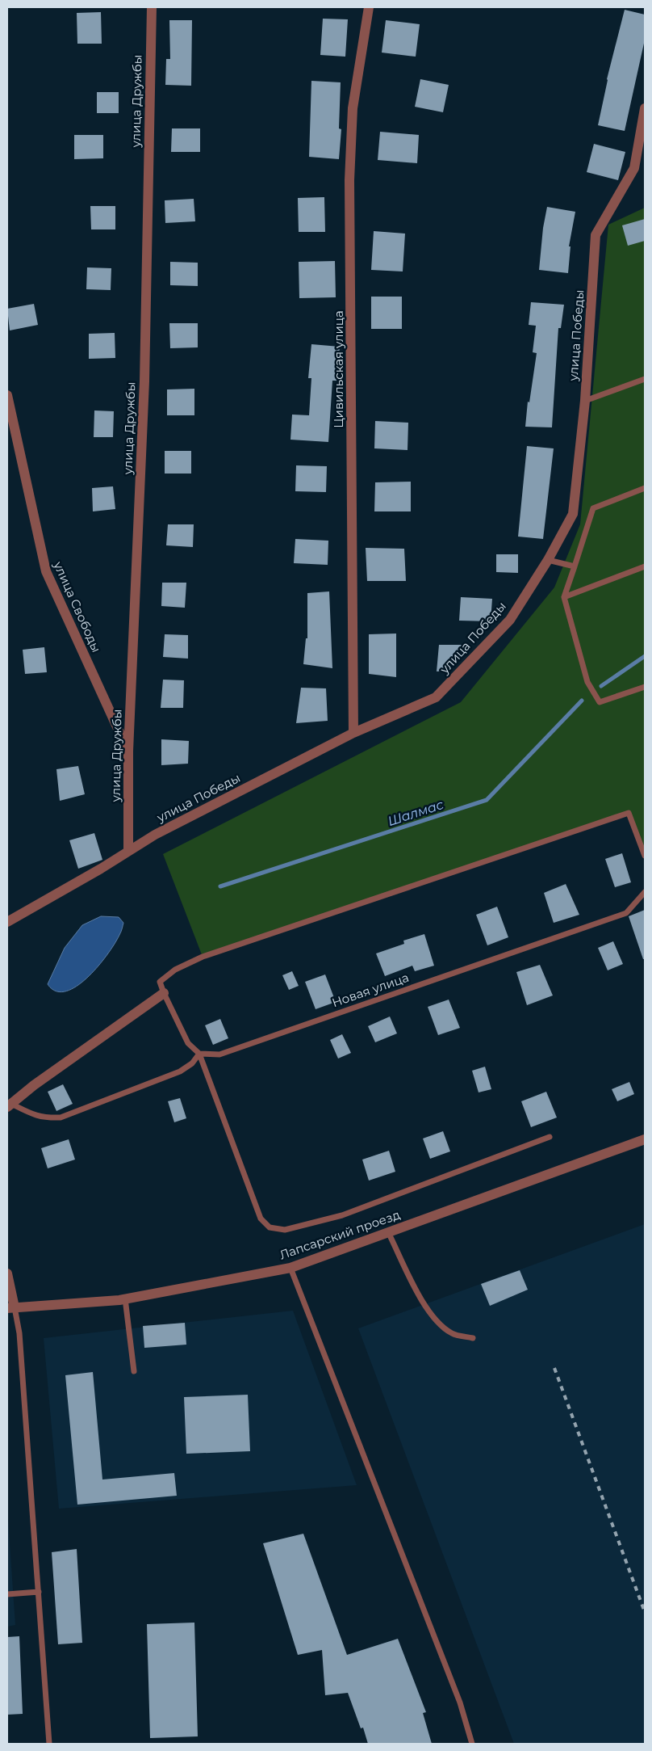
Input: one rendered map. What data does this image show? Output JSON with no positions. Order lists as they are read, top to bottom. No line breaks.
{"streets":{"street":["улица Дружбы","улица Победы","Цивильская улица","улица Свободы","Лапсарский проезд"],"lane":["Новая улица"]},"crossings":[["улица Дружбы","улица Победы"],["улица Дружбы","улица Свободы"],["улица Победы","Цивильская улица"]],"water":["Шалмас"]}
